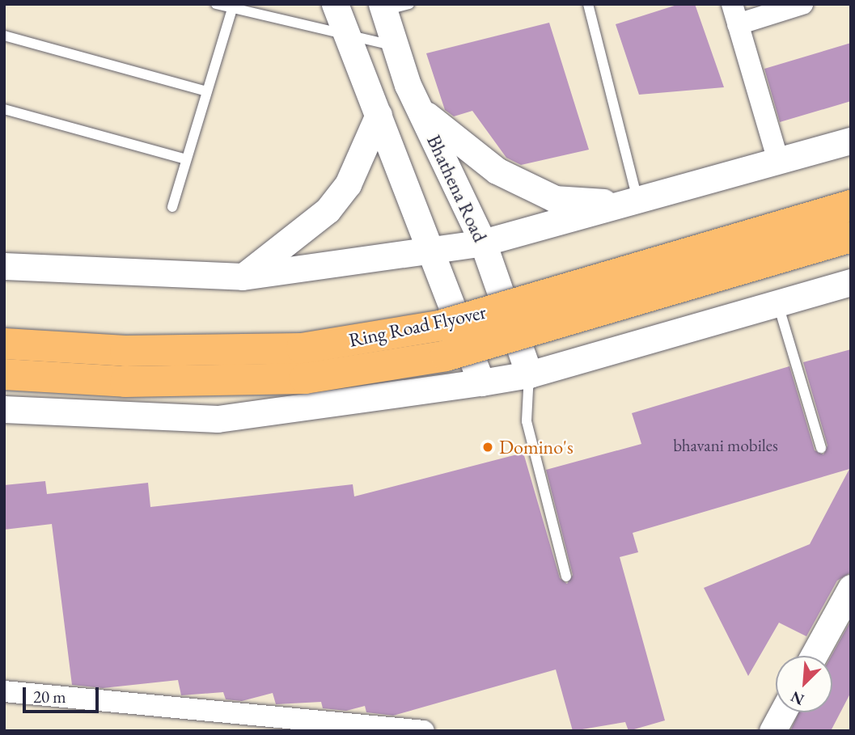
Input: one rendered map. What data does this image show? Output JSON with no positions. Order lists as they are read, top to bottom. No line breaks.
{"streets":{"highway":["Ring Road Flyover"],"street":["Bhathena Road"]},"places":["Domino's"],"house_numbers":["bhavani mobiles"],"scale_bar":"20 m","north":"bottom left"}
